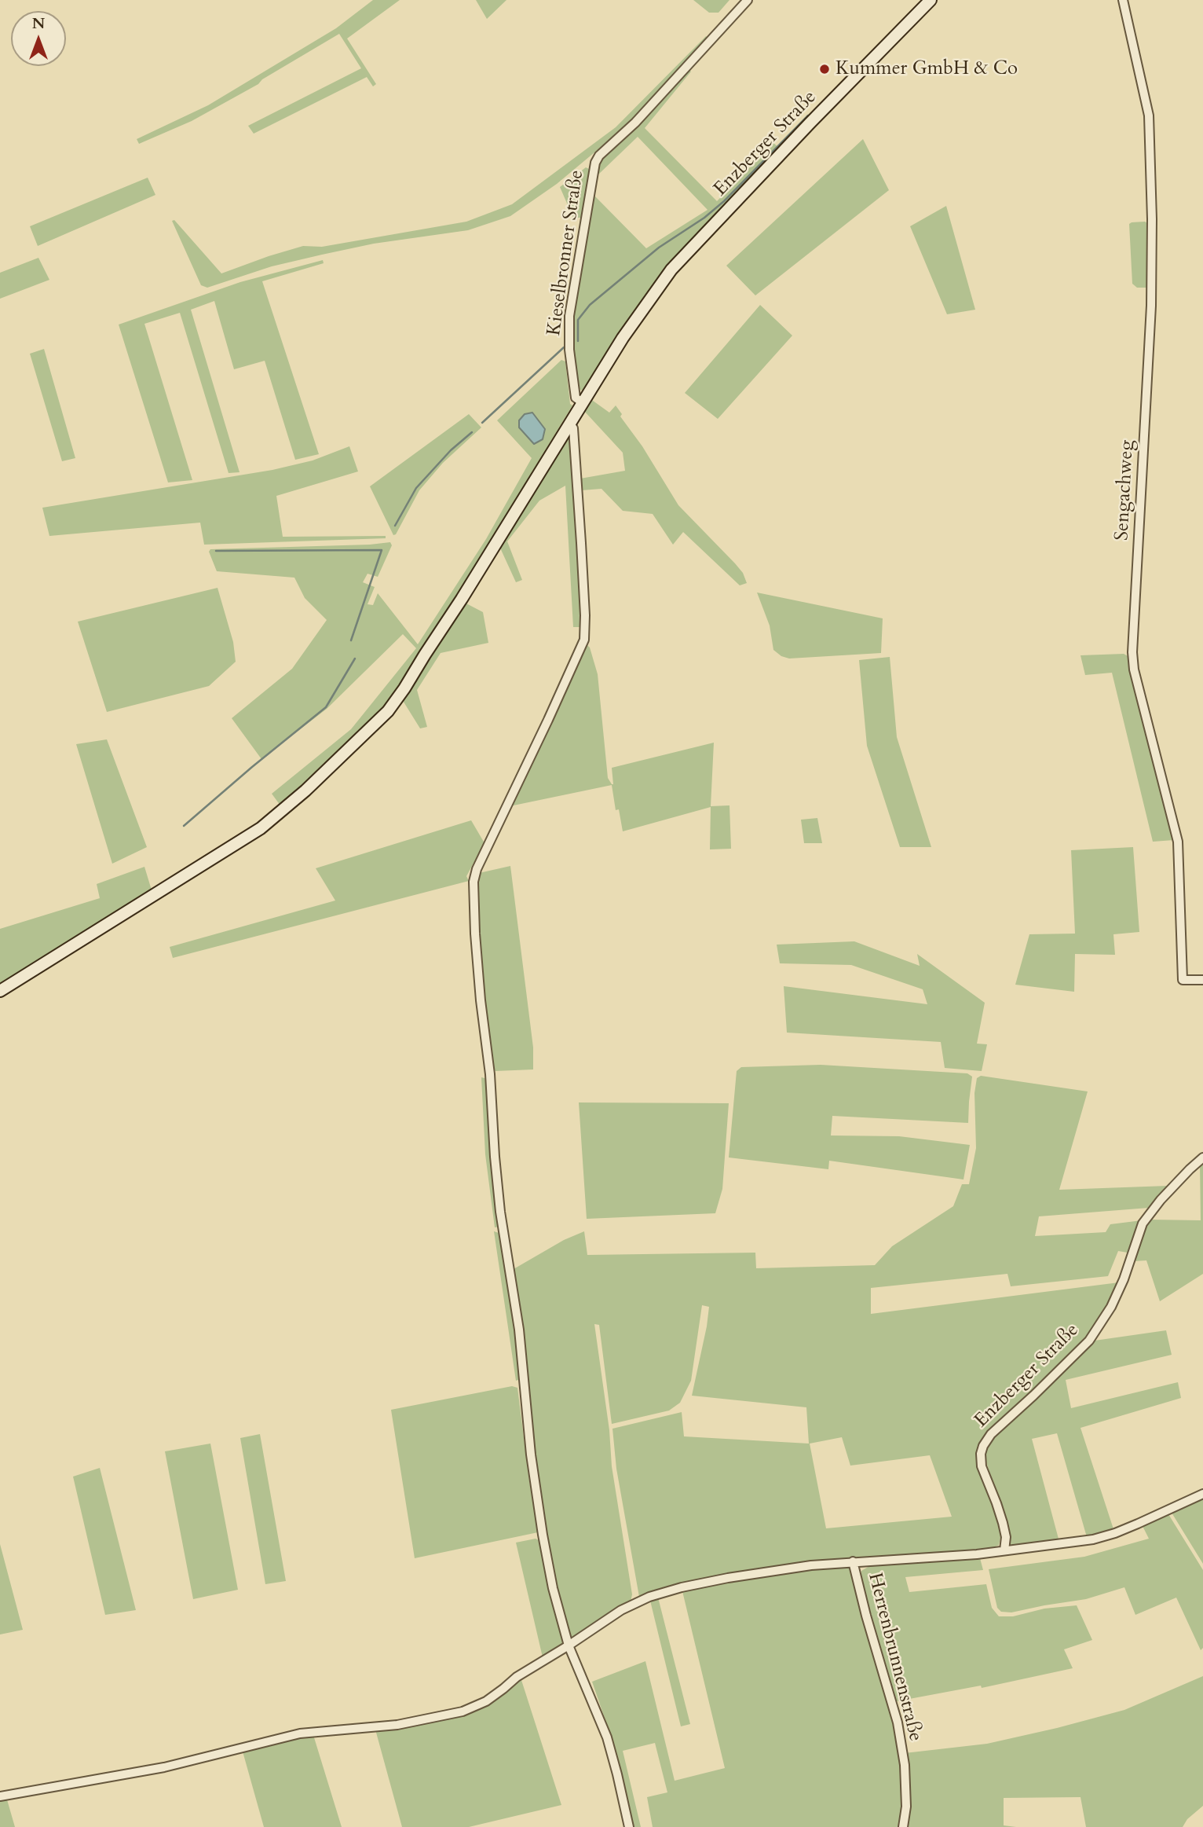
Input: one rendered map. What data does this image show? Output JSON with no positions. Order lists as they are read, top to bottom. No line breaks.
{"streets":{"main road":["Enzberger Straße"],"street":["Kieselbronner Straße","Sengachweg","Herrenbrunnenstraße"]},"crossings":[["Enzberger Straße","Kieselbronner Straße"]],"places":["Kummer GmbH & Co"],"north":"top"}
